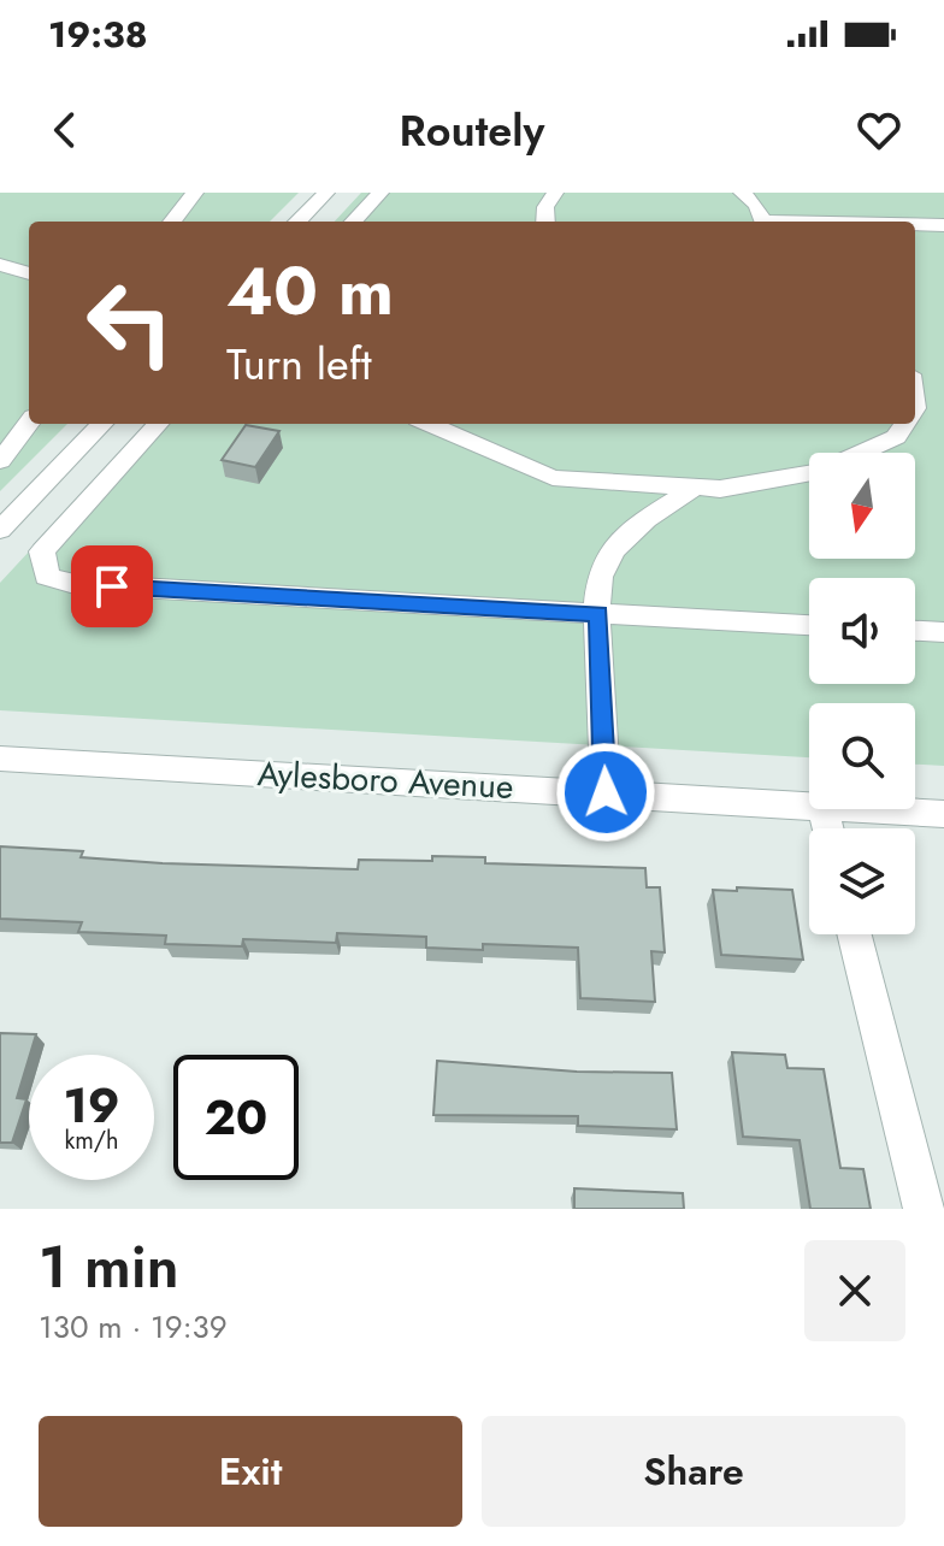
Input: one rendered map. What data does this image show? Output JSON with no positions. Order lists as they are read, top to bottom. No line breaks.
{"streets":{"street":["Aylesboro Avenue"]},"north":"bottom","page":{"status":"19:38","header":"Routely","turn":["40 m","Turn left"],"speed":"19 km/h","limit":"20","heading":["1 min","130 m · 19:39"],"buttons":["Exit","Share"]}}
